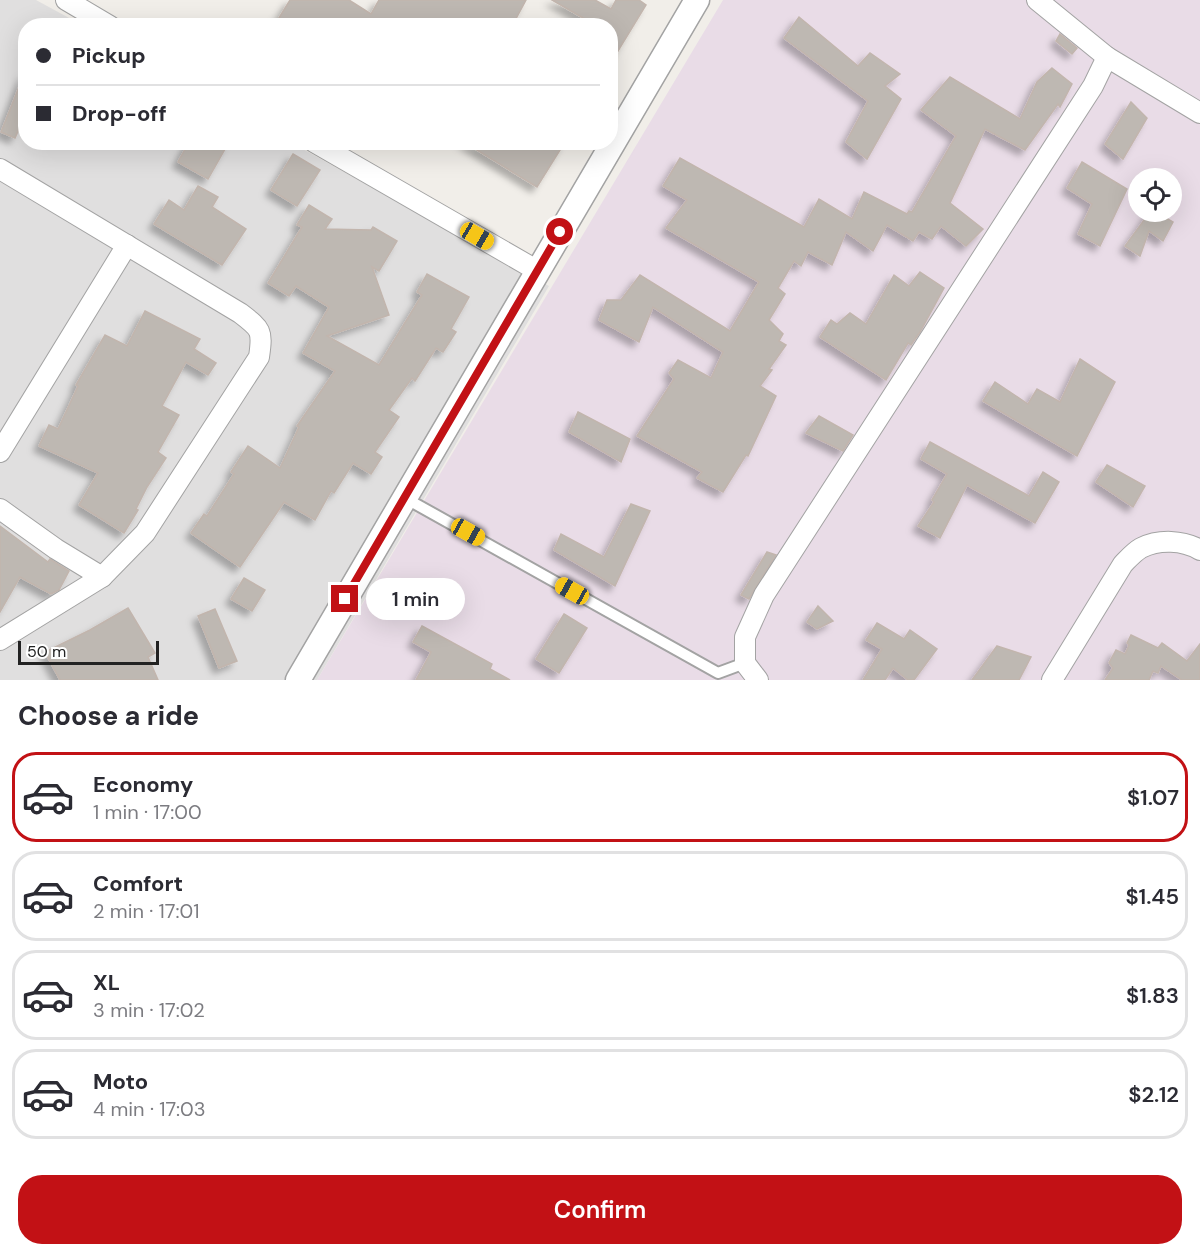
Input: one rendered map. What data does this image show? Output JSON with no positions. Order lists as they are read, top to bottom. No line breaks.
{"scale_bar":"50 m","page":{"banner":["Pickup","Drop-off"],"bubble":"1 min","scale":"50 m","heading":"Choose a ride","list":[{"name":"Economy","note":"1 min · 17:00","value":"$1.07"},{"name":"Comfort","note":"2 min · 17:01","value":"$1.45"},{"name":"XL","note":"3 min · 17:02","value":"$1.83"},{"name":"Moto","note":"4 min · 17:03","value":"$2.12"}],"buttons":"Confirm"}}
